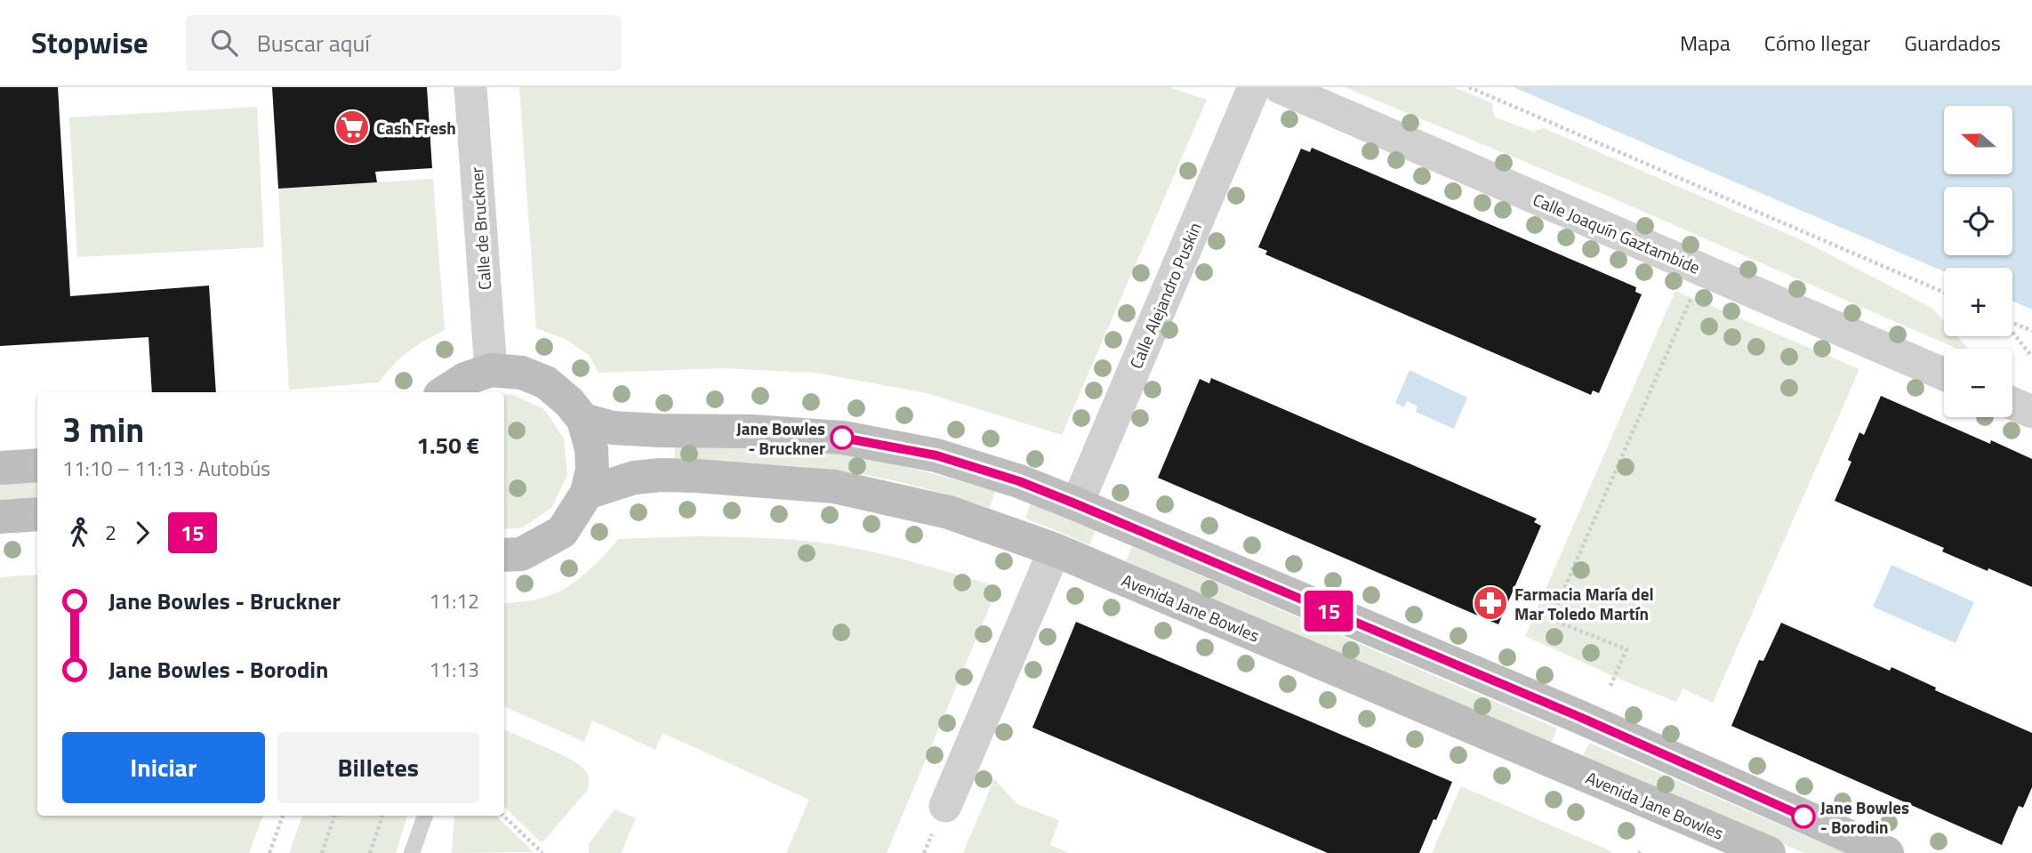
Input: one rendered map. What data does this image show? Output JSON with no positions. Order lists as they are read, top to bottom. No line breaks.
{"streets":{"main road":["Avenida Jane Bowles"],"street":["Calle de Bruckner","Calle Joaquín Gaztambide","Calle Alejandro Puskin"]},"places":{"supermarket":["Cash Fresh"],"other":["Jane Bowles - Bruckner","Jane Bowles - Borodin"],"pharmacy":["Farmacia María del Mar Toledo Martín"]},"lines":["bus line 15"],"north":"left","page":{"header":"Stopwise","search":"Buscar aquí","nav":["Mapa","Cómo llegar","Guardados"],"on_map":"15","map_buttons":["+","−"],"heading":["3 min","11:10 – 11:13 · Autobús","1.50 €"],"legs":["2","15"],"list":[{"name":"Jane Bowles - Bruckner","value":"11:12"},{"name":"Jane Bowles - Borodin","value":"11:13"}],"buttons":["Iniciar","Billetes"]}}
